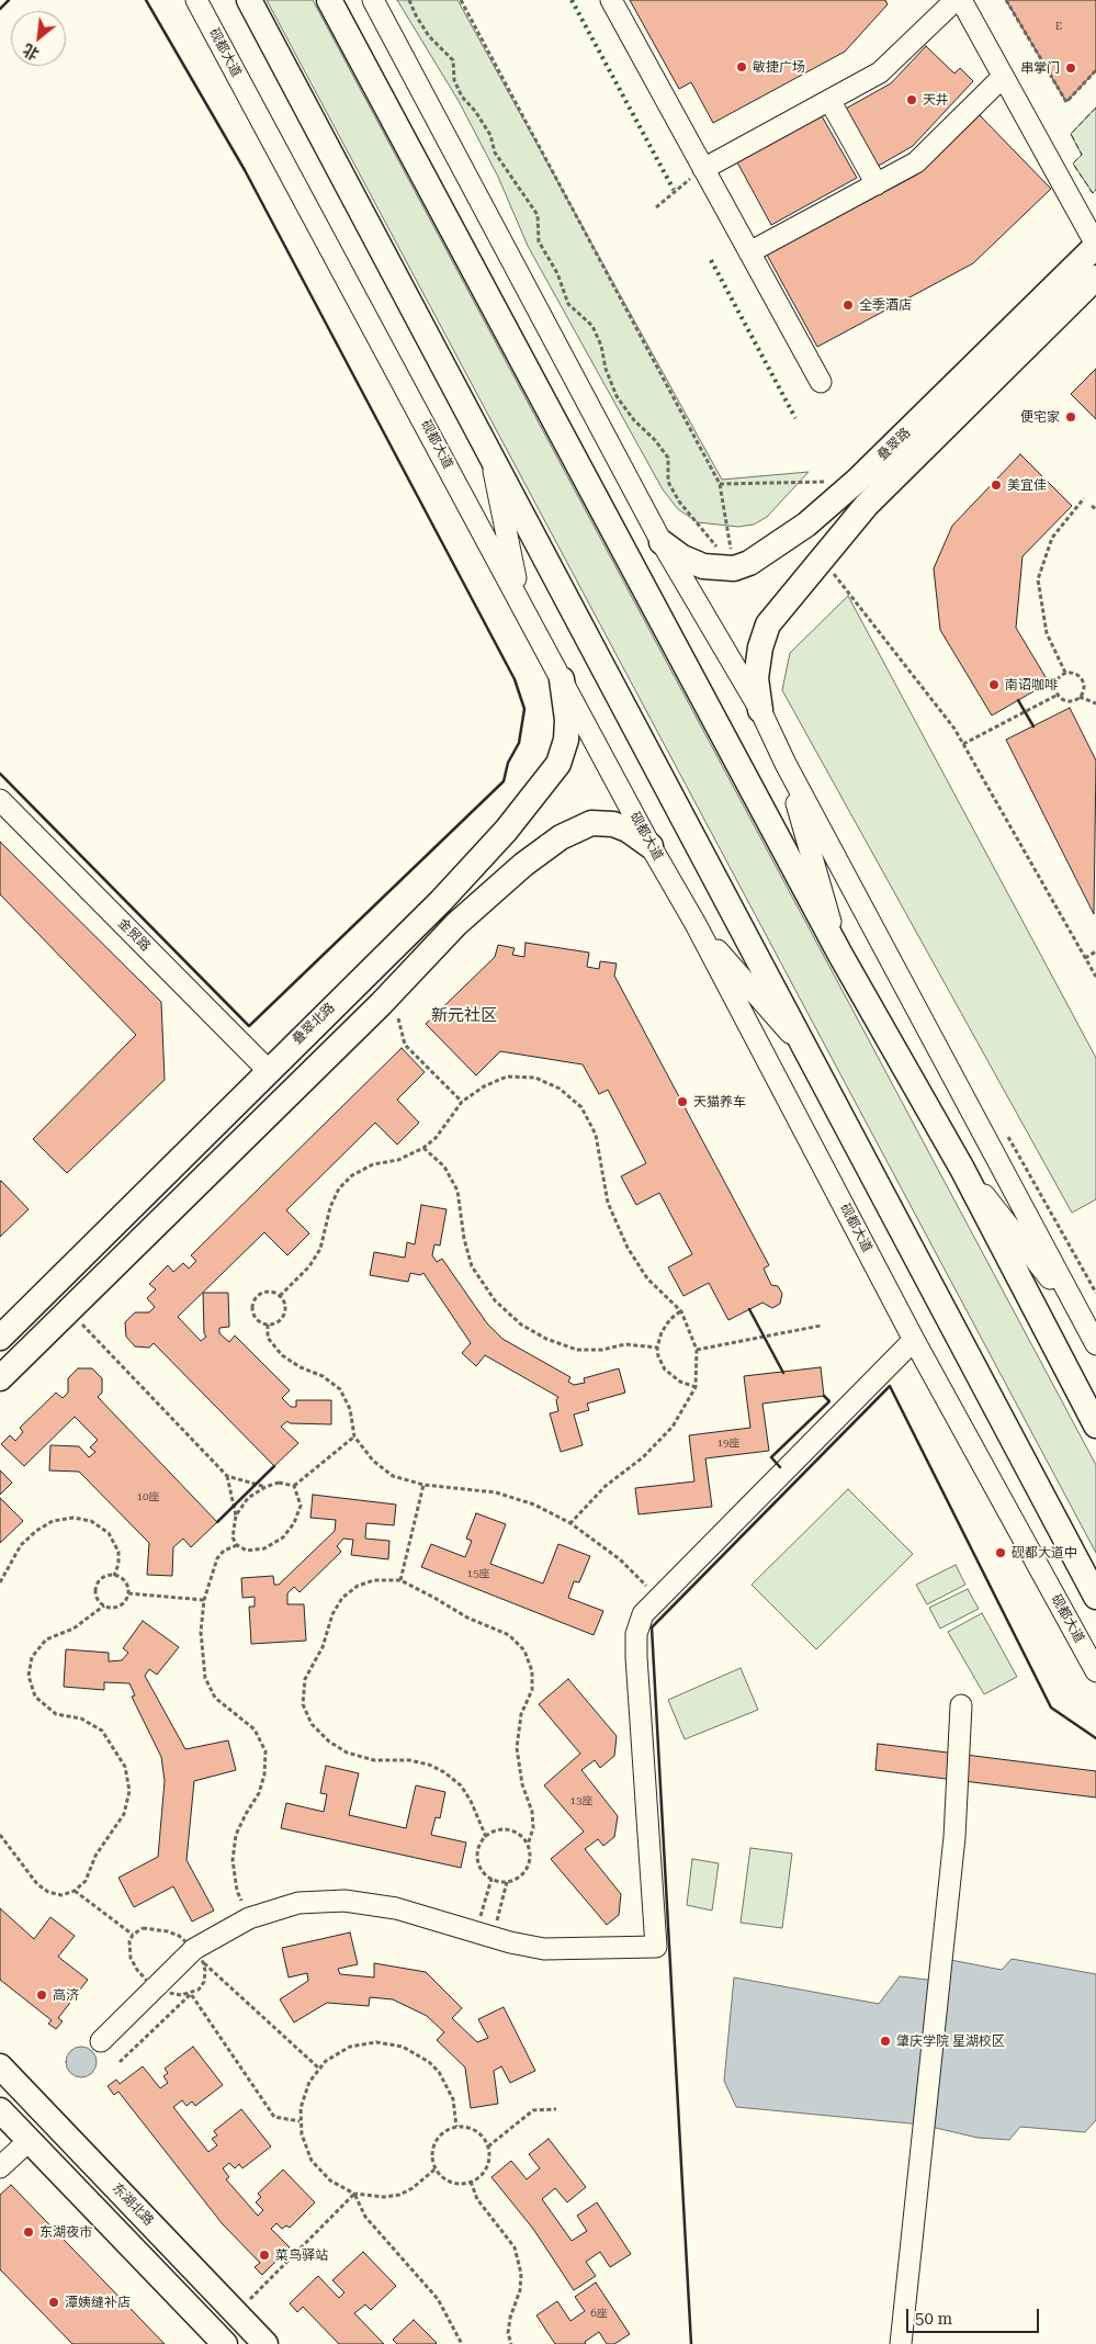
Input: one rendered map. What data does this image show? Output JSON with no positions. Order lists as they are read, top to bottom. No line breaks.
{"streets":{"main road":["叠翠路","叠翠北路","东湖北路"],"street":["砚都大道","金贸路"]},"crossings":[["砚都大道","叠翠北路"],["金贸路","叠翠北路"]],"districts":["新元社区"],"places":["敏捷广场","串掌门","天井","全季酒店","便宅家","美宜佳","南诏咖啡","天猫养车","砚都大道中","高济","肇庆学院 星湖校区","东湖夜市","菜鸟驿站","潭姨缝补店"],"house_numbers":["E","19座","10座","15座","13座","6座"],"scale_bar":"50 m","north":"bottom left"}
